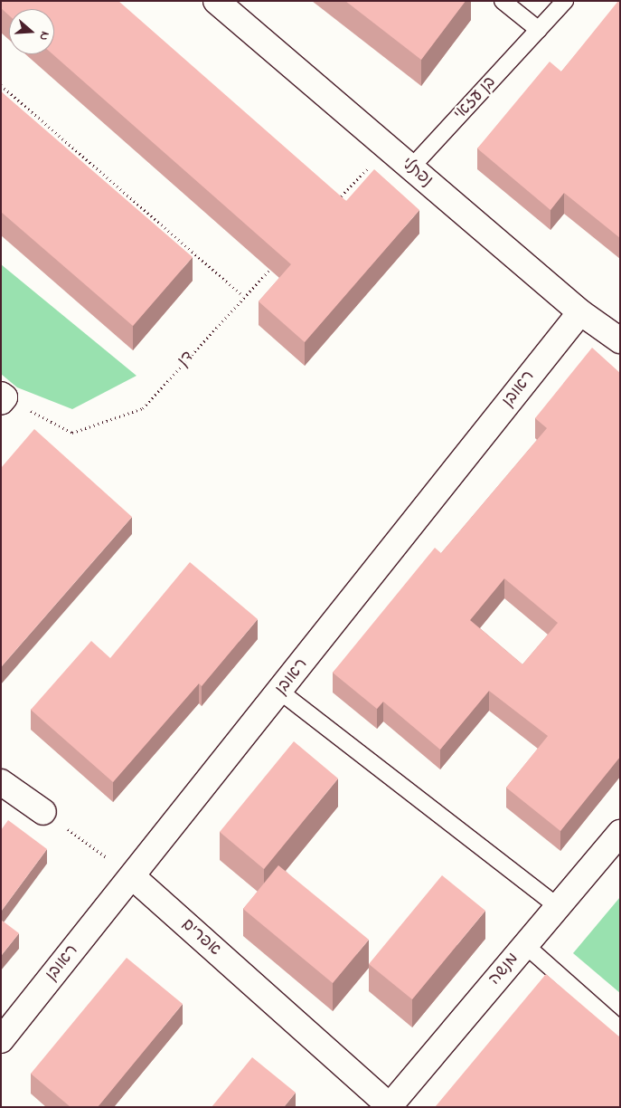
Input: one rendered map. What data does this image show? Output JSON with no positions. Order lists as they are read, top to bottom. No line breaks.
{"streets":{"street":["נפתלי","ראובן","אפרים","מנשה"],"lane":["בן עזאי"],"path":["דן"]},"crossings":[["בן עזאי","נפתלי"],["נפתלי","ראובן"],["ראובן","אפרים"],["אפרים","מנשה"]],"north":"right"}
